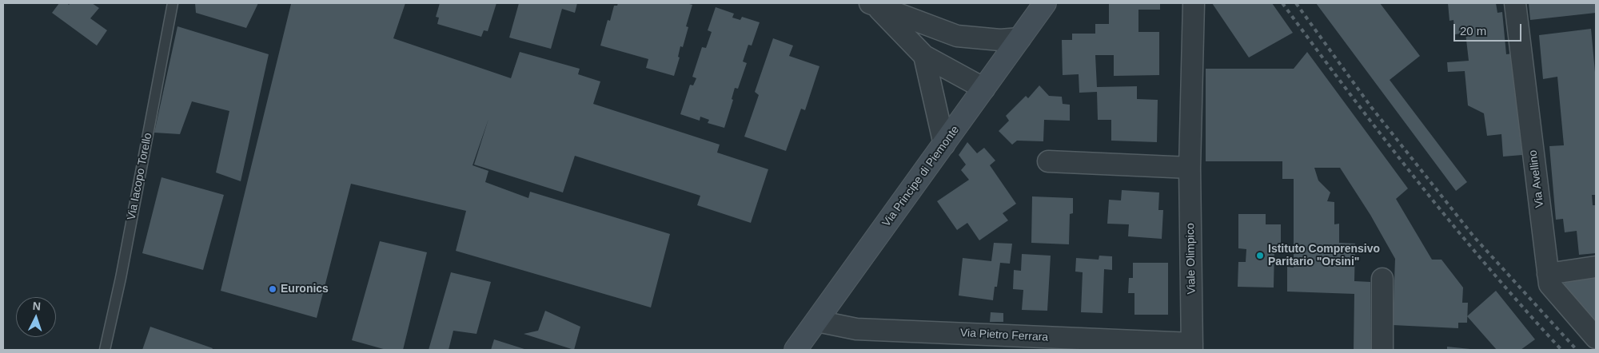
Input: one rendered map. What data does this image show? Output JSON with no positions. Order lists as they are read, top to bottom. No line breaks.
{"streets":{"main road":["Via Principe di Piemonte"],"street":["Via Avellino","Viale Olimpico","Via Pietro Ferrara"],"lane":["Via Iacopo Torello"]},"crossings":[["Via Principe di Piemonte","Via Pietro Ferrara"],["Viale Olimpico","Via Pietro Ferrara"]],"places":["Istituto Comprensivo Paritario \"Orsini\"","Euronics"],"scale_bar":"20 m","north":"top"}
